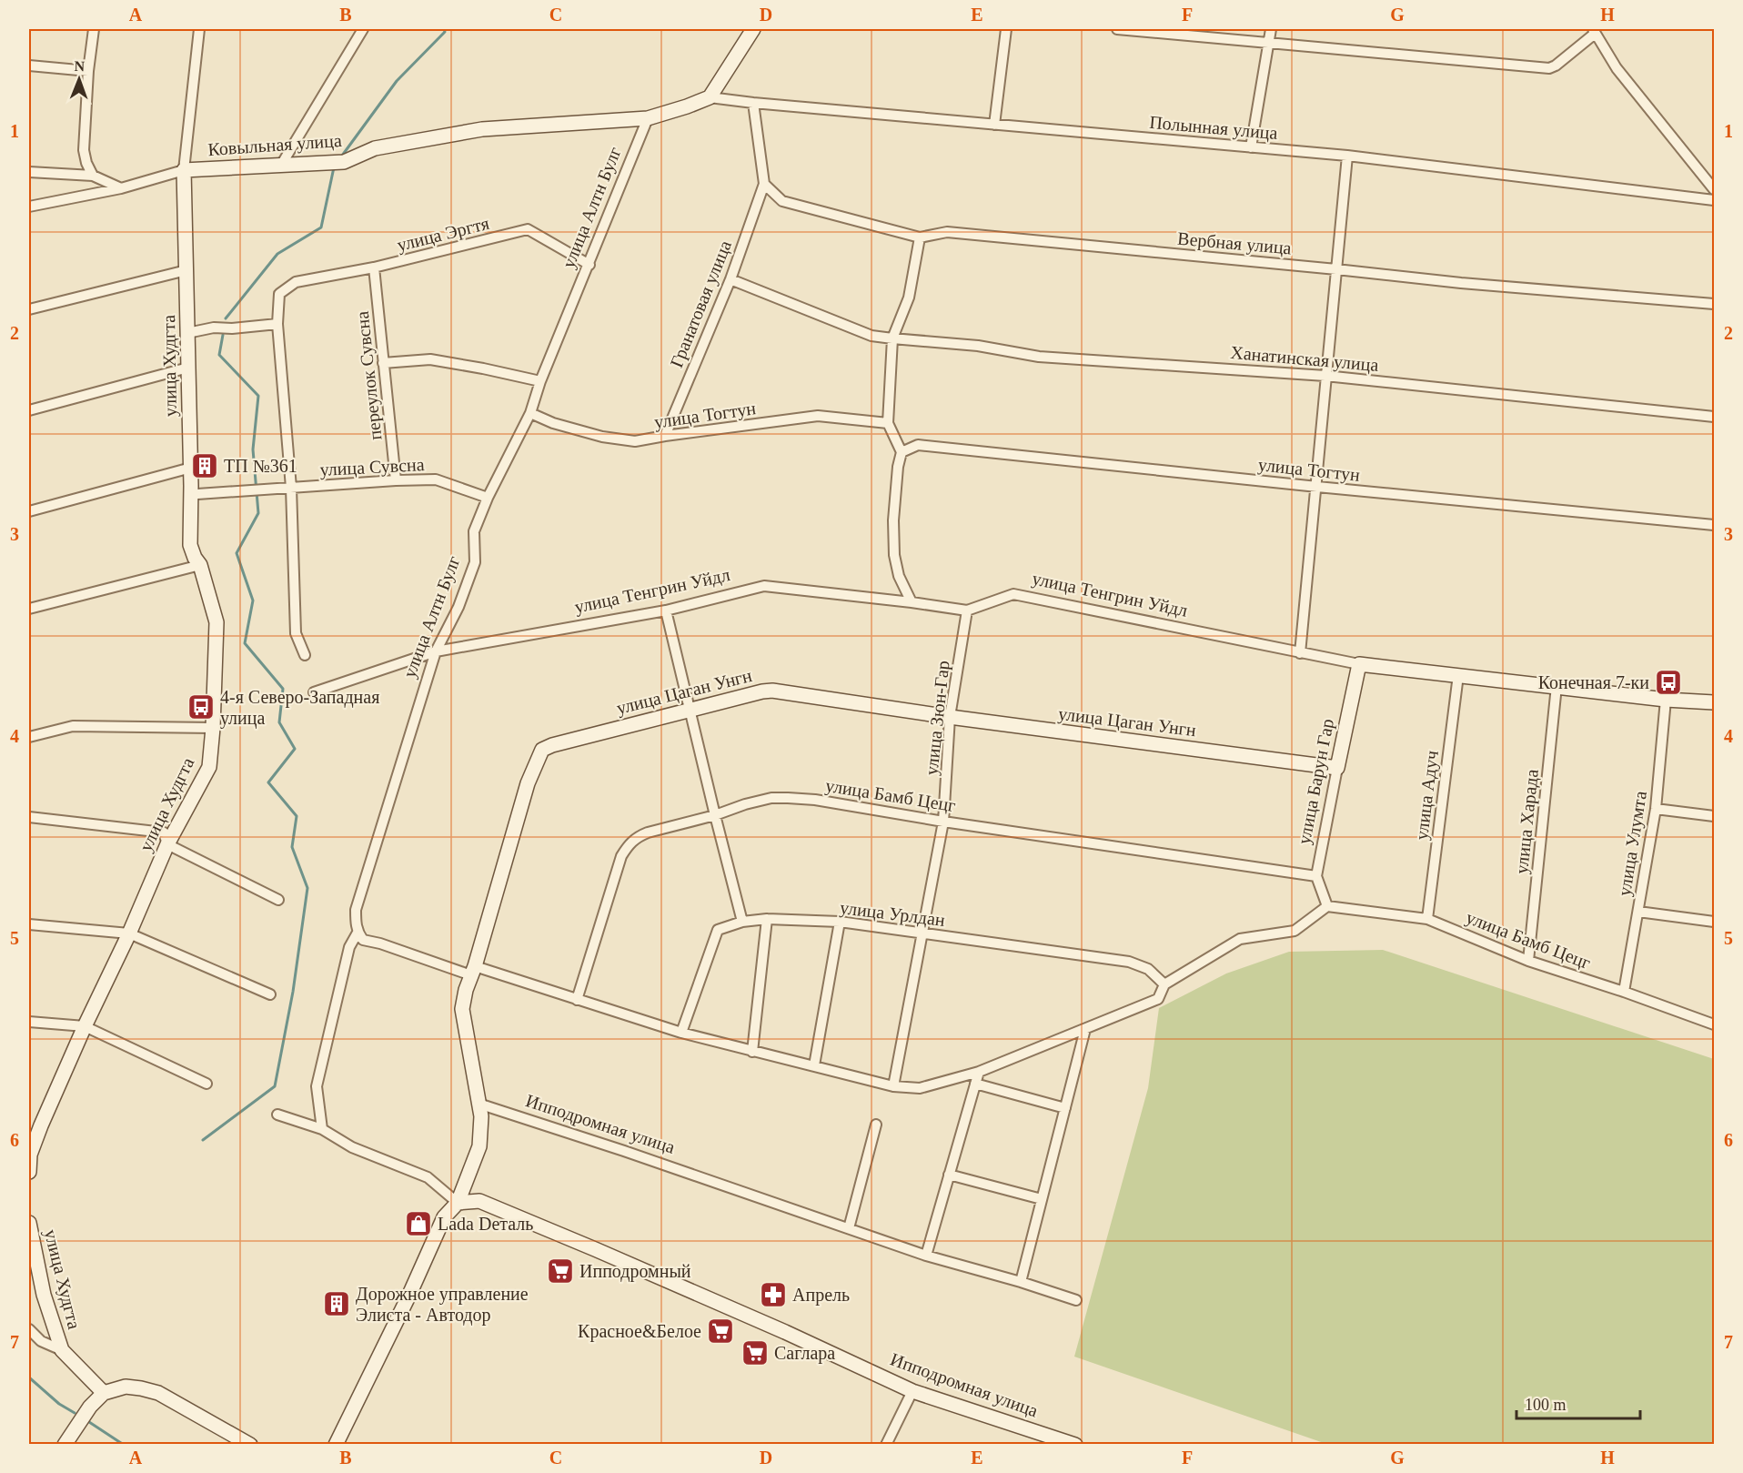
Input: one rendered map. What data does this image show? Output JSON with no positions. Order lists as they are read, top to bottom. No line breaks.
{"streets":{"street":["Полынная улица","Ковыльная улица","улица Алтн Булг","улица Эргтя","Вербная улица","Гранатовая улица","Ханатинская улица","улица Худгта","переулок Сувсна","улица Тогтун","улица Сувсна","улица Тенгрин Уйдл","улица Цаган Унгн","улица Зюн-Гар","улица Барун Гар","улица Бамб Цецг","улица Адуч","улица Харада","улица Улумта","улица Урлдан","Ипподромная улица"]},"crossings":[["Полынная улица","Ковыльная улица"],["Ковыльная улица","улица Алтн Булг"],["Ковыльная улица","улица Худгта"],["улица Алтн Булг","улица Эргтя"],["улица Алтн Булг","улица Тогтун"],["улица Алтн Булг","улица Сувсна"],["улица Алтн Булг","улица Тенгрин Уйдл"],["улица Эргтя","переулок Сувсна"],["Вербная улица","Гранатовая улица"],["Гранатовая улица","Ханатинская улица"],["Гранатовая улица","улица Тогтун"],["улица Худгта","улица Сувсна"],["переулок Сувсна","улица Сувсна"],["улица Тенгрин Уйдл","улица Зюн-Гар"],["улица Тенгрин Уйдл","улица Барун Гар"],["улица Тенгрин Уйдл","улица Адуч"],["улица Тенгрин Уйдл","улица Харада"],["улица Тенгрин Уйдл","улица Улумта"],["улица Цаган Унгн","улица Зюн-Гар"],["улица Цаган Унгн","улица Барун Гар"],["улица Цаган Унгн","Ипподромная улица"],["улица Зюн-Гар","улица Бамб Цецг"],["улица Зюн-Гар","улица Урлдан"],["улица Барун Гар","улица Бамб Цецг"],["улица Бамб Цецг","улица Адуч"],["улица Бамб Цецг","улица Харада"],["улица Бамб Цецг","улица Улумта"]],"places":{"building":["ТП №361","Дорожное управление Элиста - Автодор"],"bus stop":["Конечная 7-ки","4-я Северо-Западная улица"],"shop":["Lada Dеталь"],"supermarket":["Ипподромный","Красное&Белое","Саглара"],"pharmacy":["Апрель"]},"scale_bar":"100 m","north":"top","grid":{"columns":["A","B","C","D","E","F","G","H"],"rows":["1","2","3","4","5","6","7"]}}
